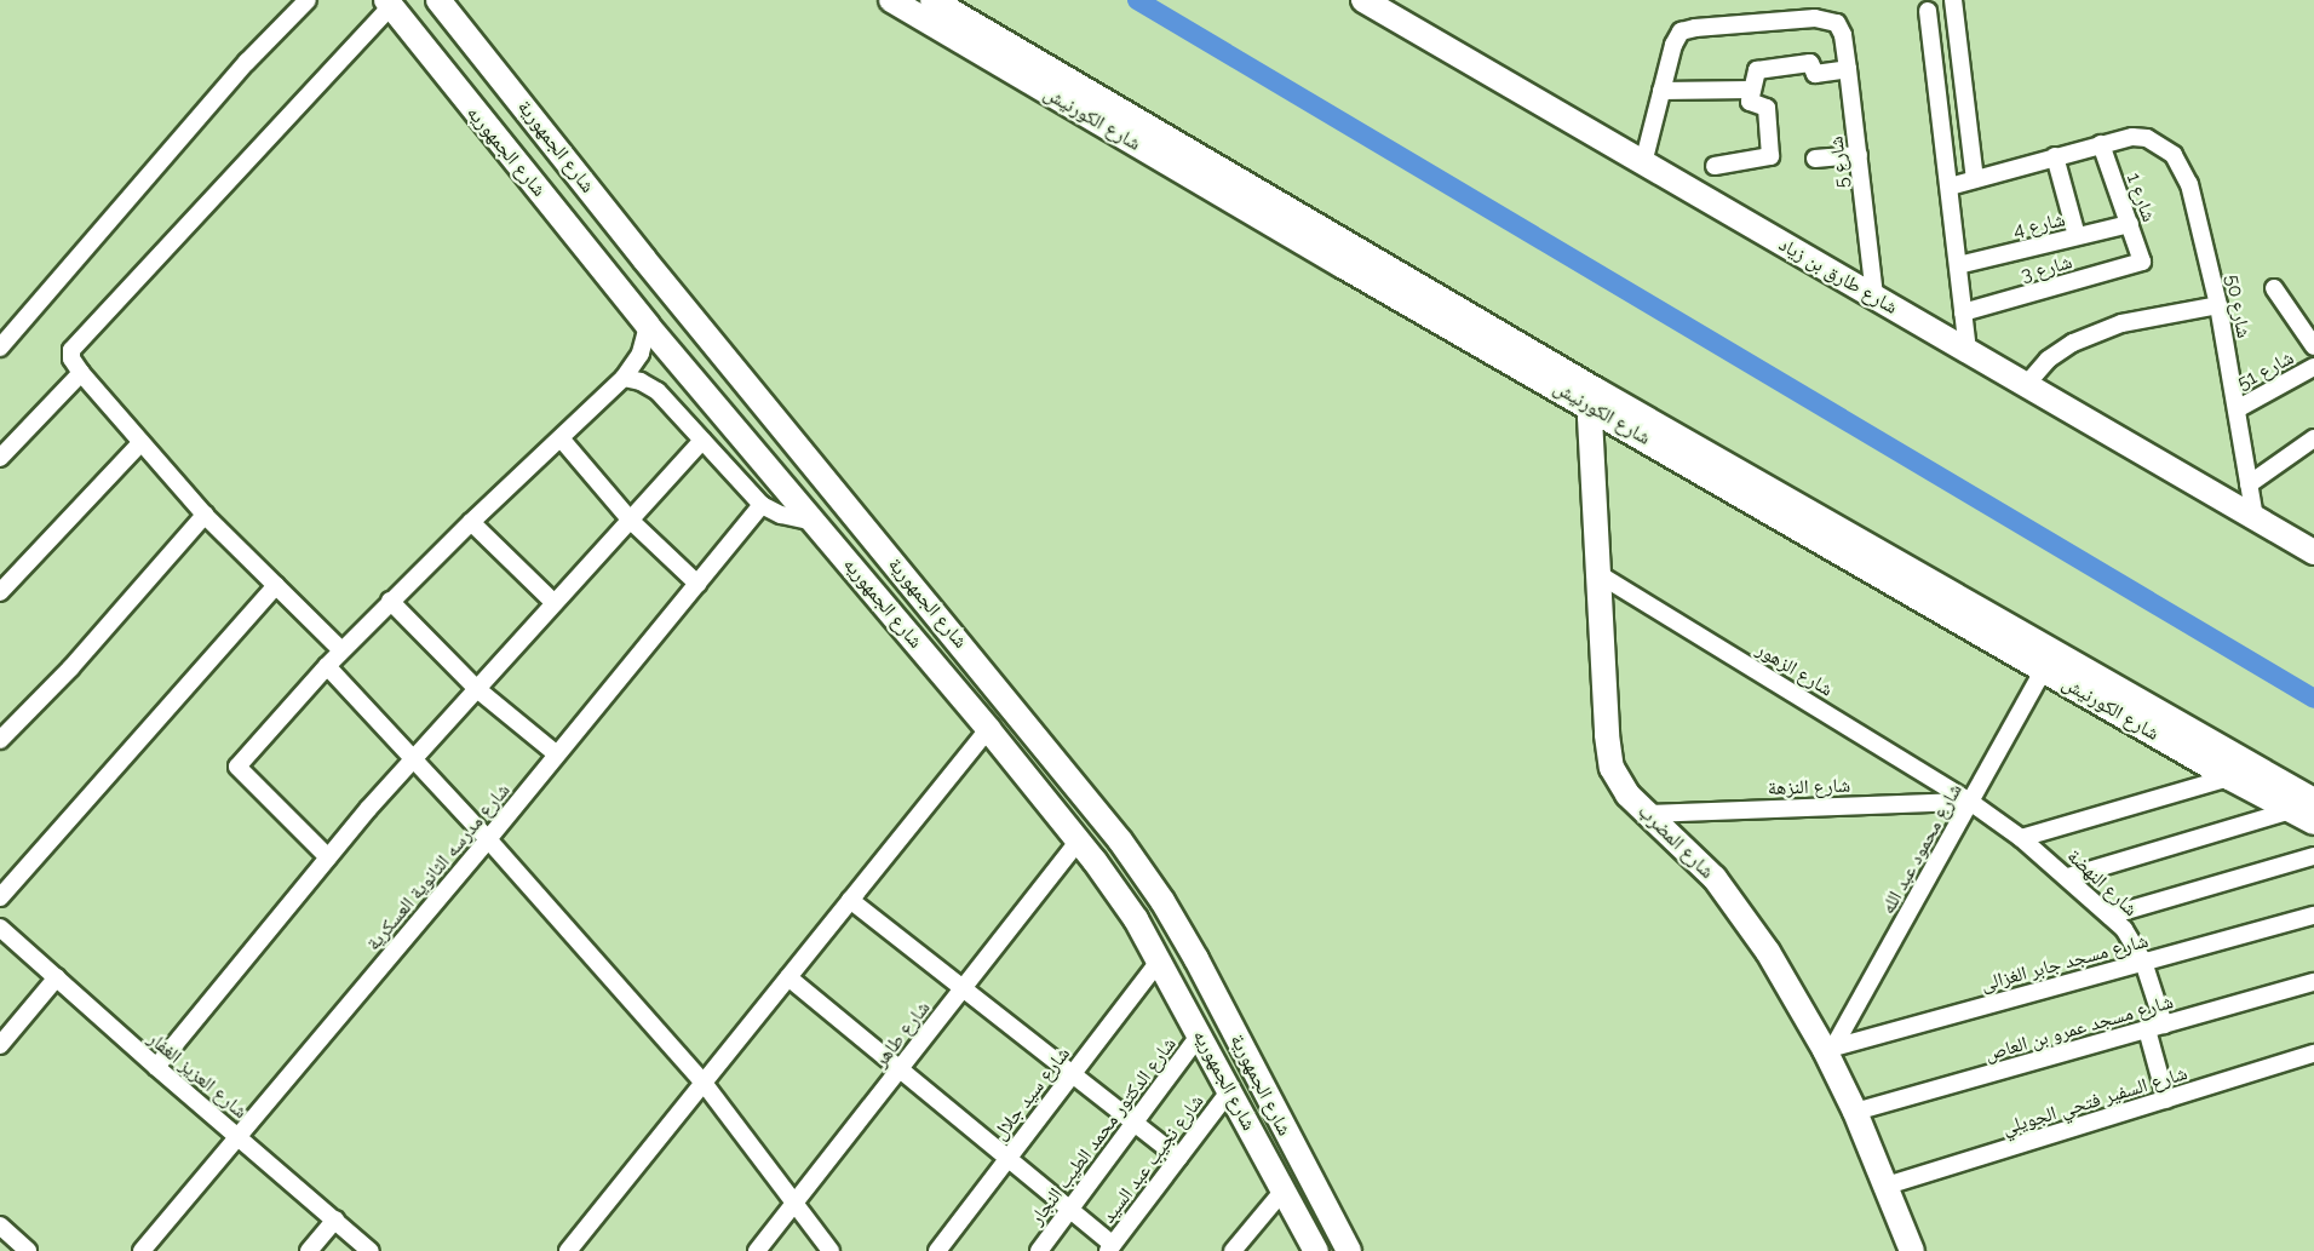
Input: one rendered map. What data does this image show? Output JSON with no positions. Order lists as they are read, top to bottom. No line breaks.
{"streets":{"main road":["شارع الكورنيش","شارع الجمهورية","شارع الجمهوريه","شارع طارق بن زياد","شارع المضرب"],"street":["شارع 5","شارع 1","شارع 4","شارع 3","شارع 50","شارع 51","شارع الزهور","شارع النزهة","شارع محمود عبد الله","شارع مدرسه الثانوية العسكرية","شارع النهضة","شارع مسجد جابر الغزالى","شارع مسجد عمرو بن العاص","شارع طاهر","شارع العزيز الغفار","شارع سيد جلال","شارع السفير فتحي الجويلي","شارع الدكتور محمد الطيب النجار","شارع نجيب عبد السيد"]},"crossings":[["شارع الكورنيش","شارع المضرب"],["شارع الكورنيش","شارع محمود عبد الله"],["شارع الجمهوريه","شارع طاهر"],["شارع الجمهوريه","شارع سيد جلال"],["شارع الجمهوريه","شارع الدكتور محمد الطيب النجار"],["شارع الجمهوريه","شارع نجيب عبد السيد"],["شارع 5","شارع طارق بن زياد"],["شارع 1","شارع 4"],["شارع 1","شارع 3"],["شارع 1","شارع 50"],["شارع طارق بن زياد","شارع 50"],["شارع 50","شارع 51"],["شارع الزهور","شارع النزهة"],["شارع الزهور","شارع المضرب"],["شارع الزهور","شارع محمود عبد الله"],["شارع الزهور","شارع النهضة"],["شارع النزهة","شارع المضرب"],["شارع النزهة","شارع محمود عبد الله"],["شارع النزهة","شارع النهضة"],["شارع المضرب","شارع محمود عبد الله"],["شارع المضرب","شارع مسجد جابر الغزالى"],["شارع المضرب","شارع مسجد عمرو بن العاص"],["شارع المضرب","شارع السفير فتحي الجويلي"],["شارع محمود عبد الله","شارع النهضة"],["شارع محمود عبد الله","شارع مسجد جابر الغزالى"],["شارع مدرسه الثانوية العسكرية","شارع العزيز الغفار"],["شارع النهضة","شارع مسجد جابر الغزالى"],["شارع النهضة","شارع مسجد عمرو بن العاص"]]}
